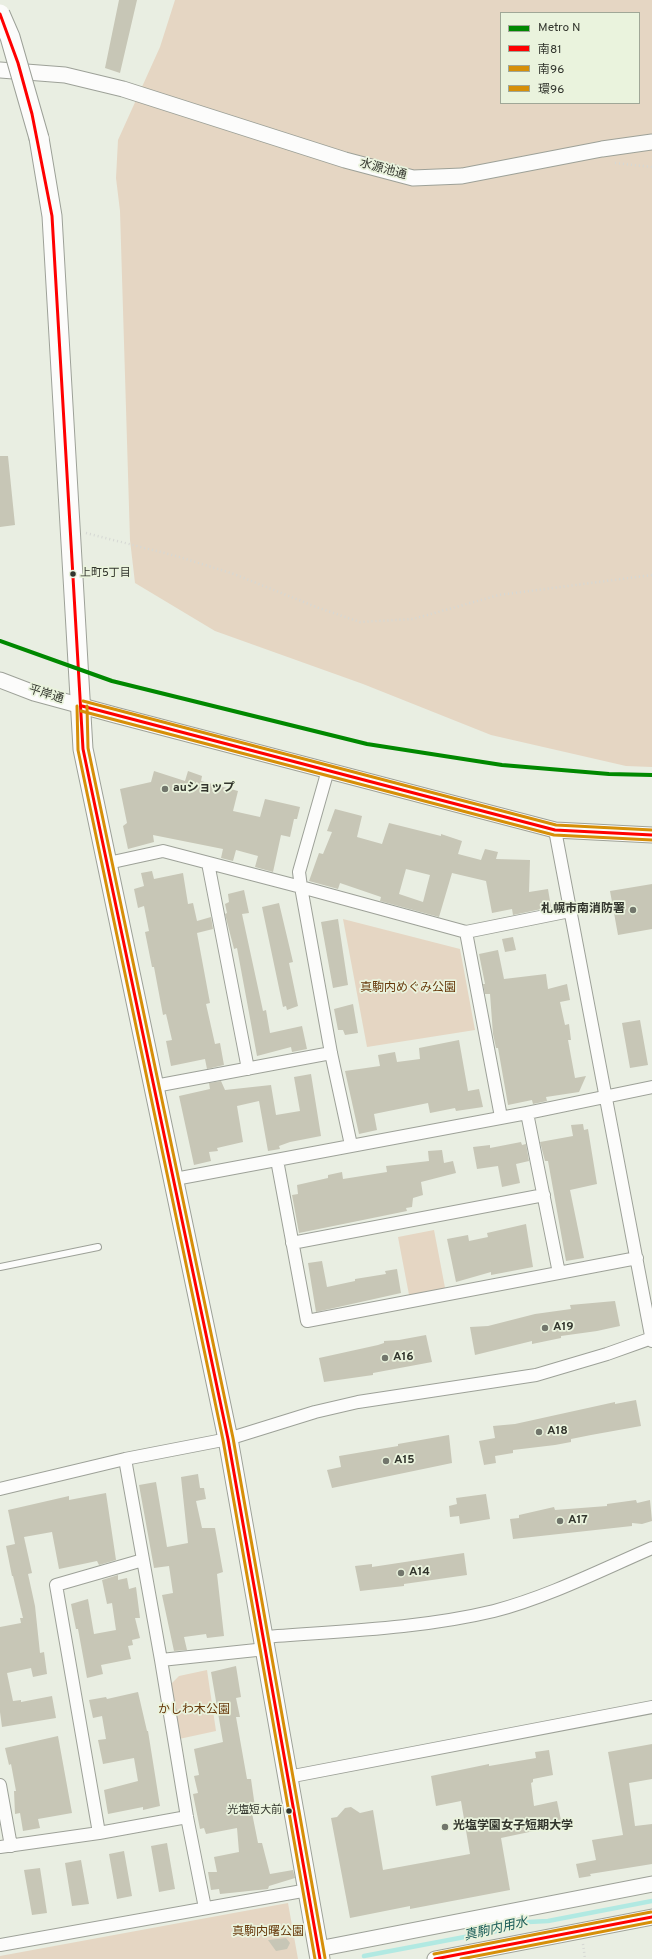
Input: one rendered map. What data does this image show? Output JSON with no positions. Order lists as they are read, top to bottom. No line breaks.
{"streets":{"street":["水源池通","平岸通"]},"water":["真駒内用水"],"parks":["真駒内めぐみ公園","かしわ木公園","真駒内曙公園"],"places":["上町5丁目","auショップ","札幌市南消防署","A19","A16","A18","A15","A17","A14","光塩短大前","光塩学園女子短期大学"],"lines":["transit line 南81","metro line N","transit line 環96","transit line 南96"],"legend":["Metro N","南81","南96","環96"]}
